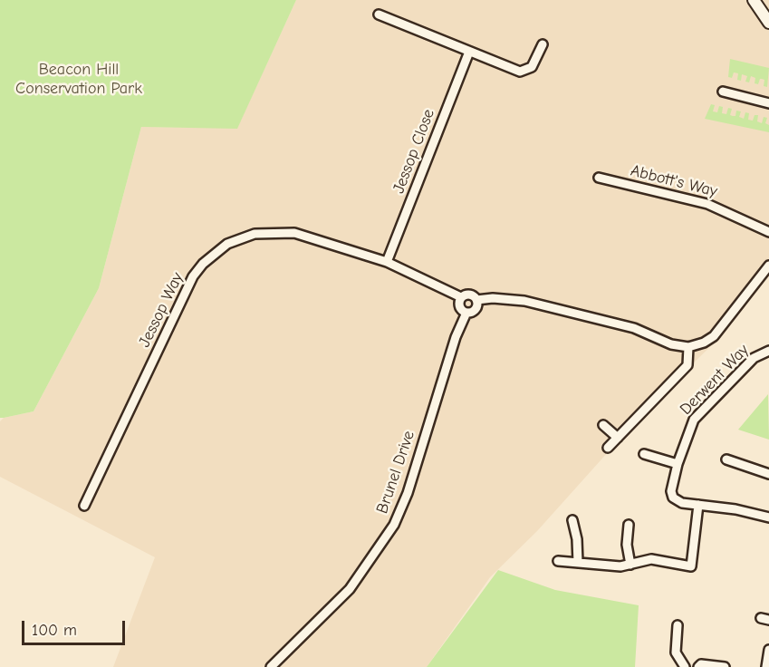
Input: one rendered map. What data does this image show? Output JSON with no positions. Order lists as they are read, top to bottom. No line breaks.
{"streets":{"street":["Jessop Close","Abbott's Way","Jessop Way","Derwent Way","Brunel Drive"]},"crossings":[["Jessop Close","Jessop Way"],["Jessop Way","Brunel Drive"]],"parks":["Beacon Hill Conservation Park"],"scale_bar":"100 m"}
